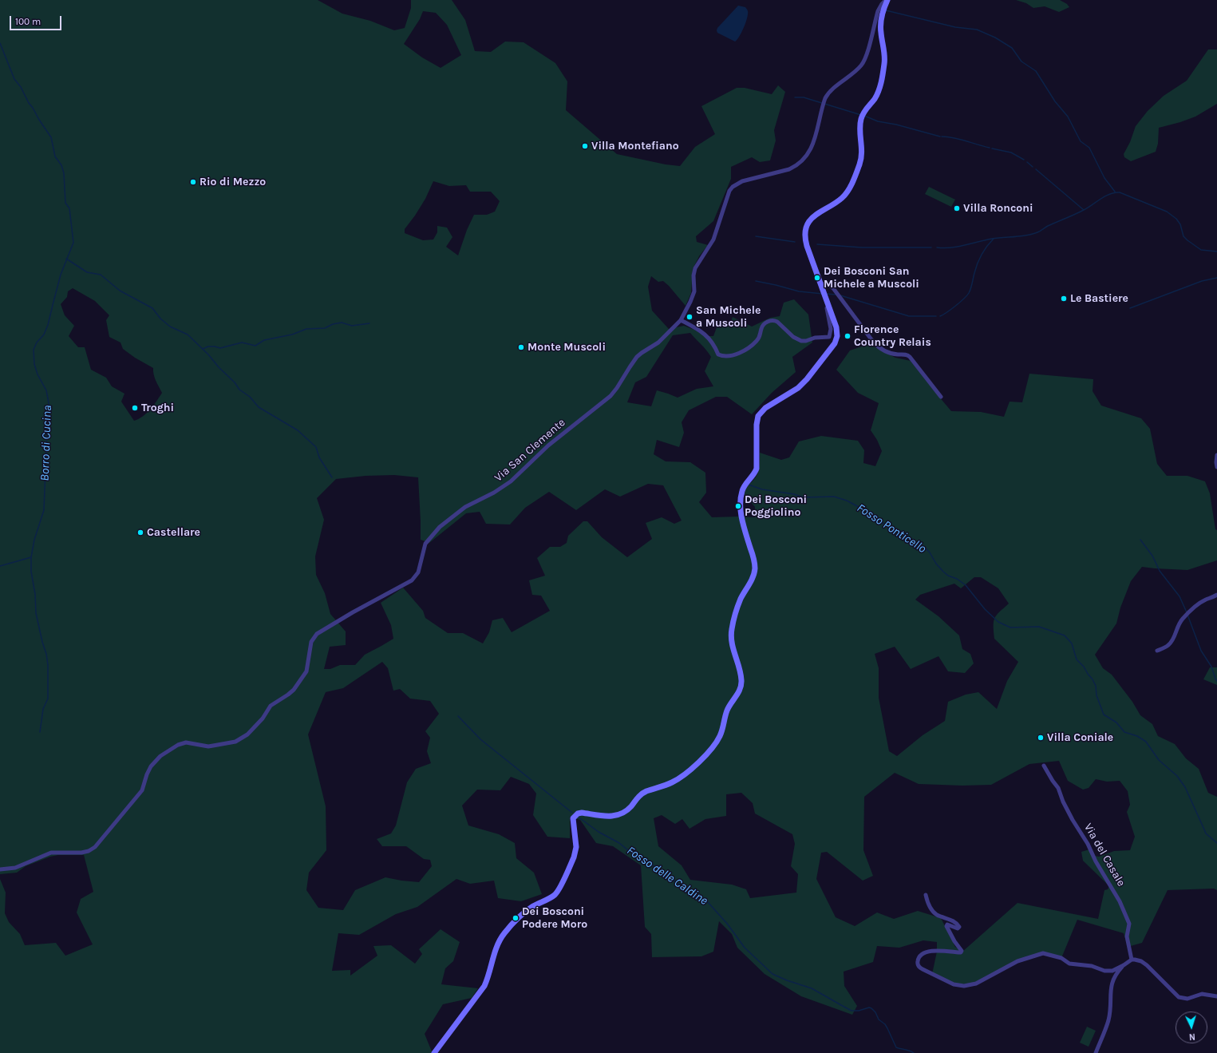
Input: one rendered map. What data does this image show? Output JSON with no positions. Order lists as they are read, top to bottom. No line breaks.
{"streets":{"street":["Via San Clemente","Via del Casale"]},"water":["Borro di Cucina","Fosso Ponticello","Fosso delle Caldine"],"places":["Villa Montefiano","Rio di Mezzo","Villa Ronconi","Dei Bosconi San Michele a Muscoli","Le Bastiere","San Michele a Muscoli","Florence Country Relais","Monte Muscoli","Troghi","Dei Bosconi Poggiolino","Castellare","Villa Coniale","Dei Bosconi Podere Moro"],"scale_bar":"100 m","north":"bottom"}
